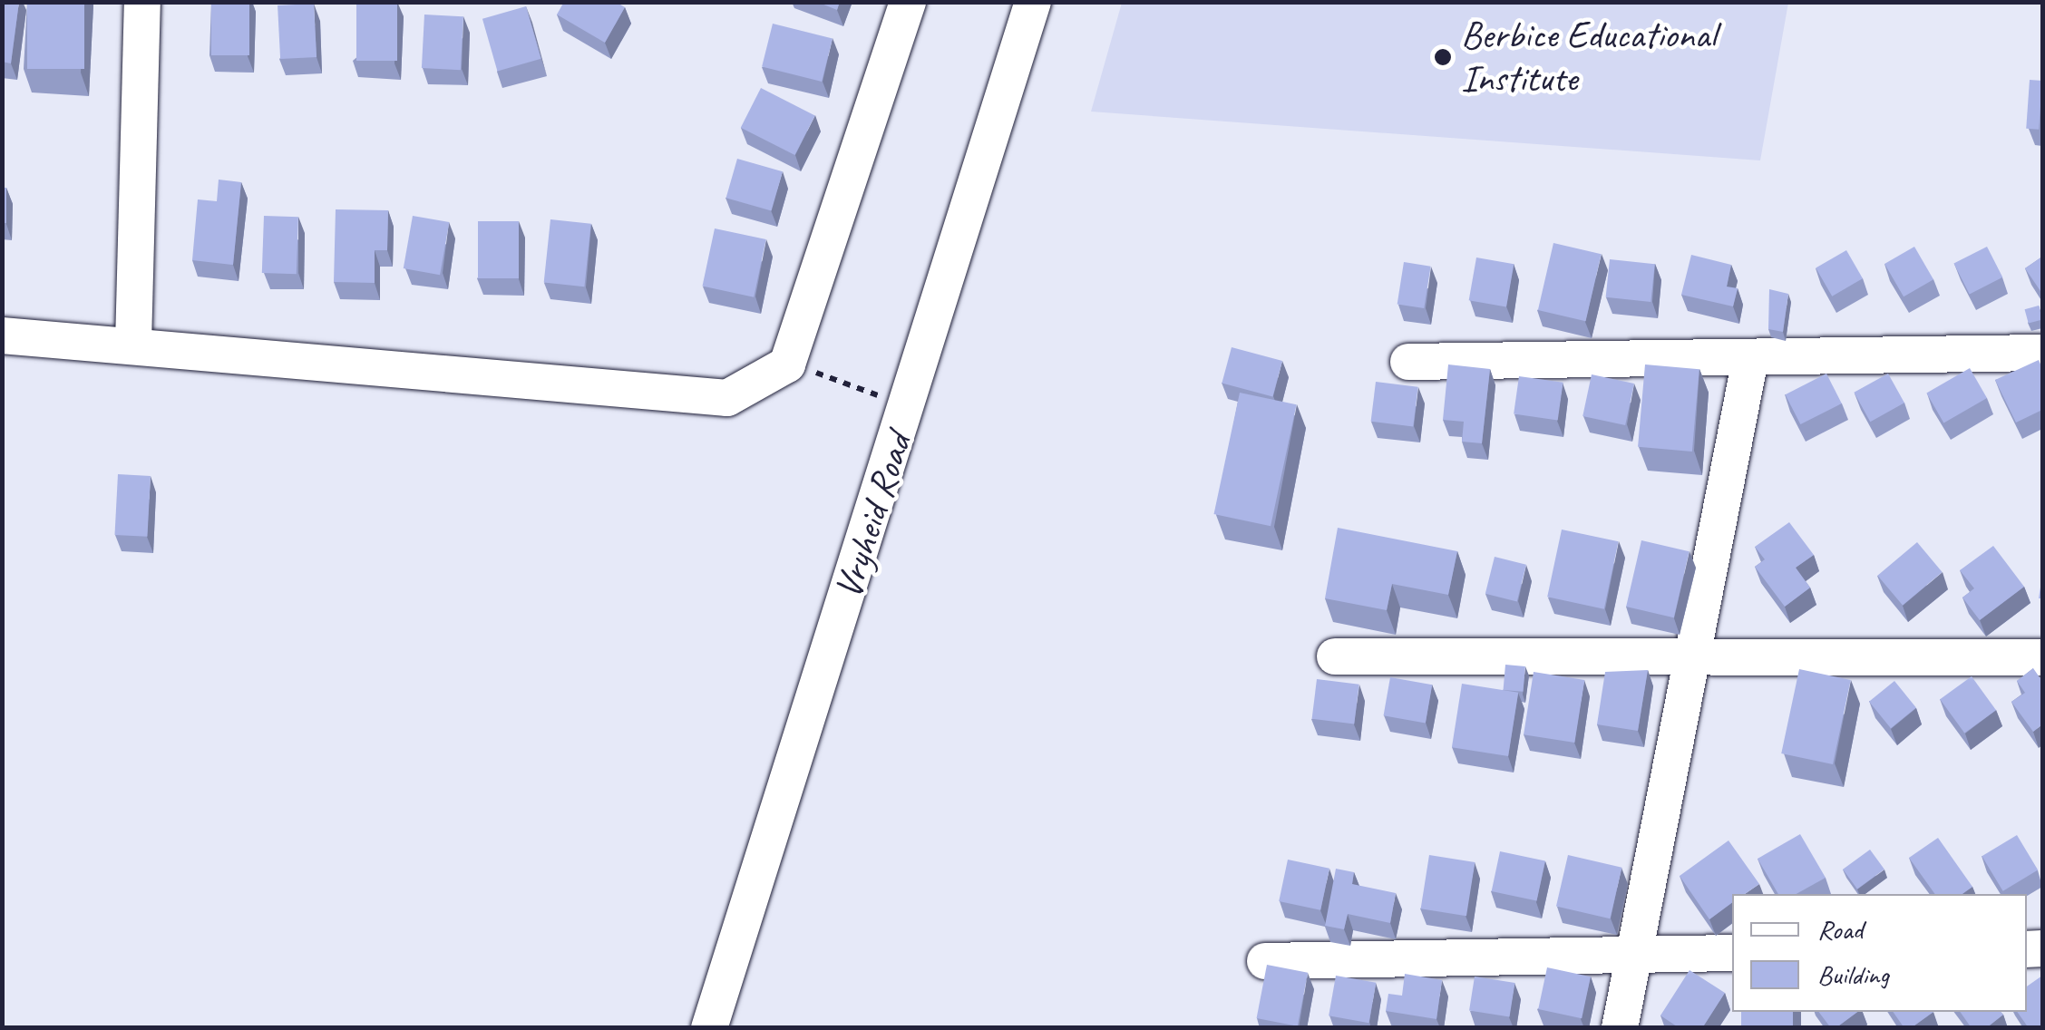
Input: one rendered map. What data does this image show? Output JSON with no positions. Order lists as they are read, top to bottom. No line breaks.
{"streets":{"street":["Vryheid Road"]},"places":["Berbice Educational Institute"],"legend":["Road","Building"]}
